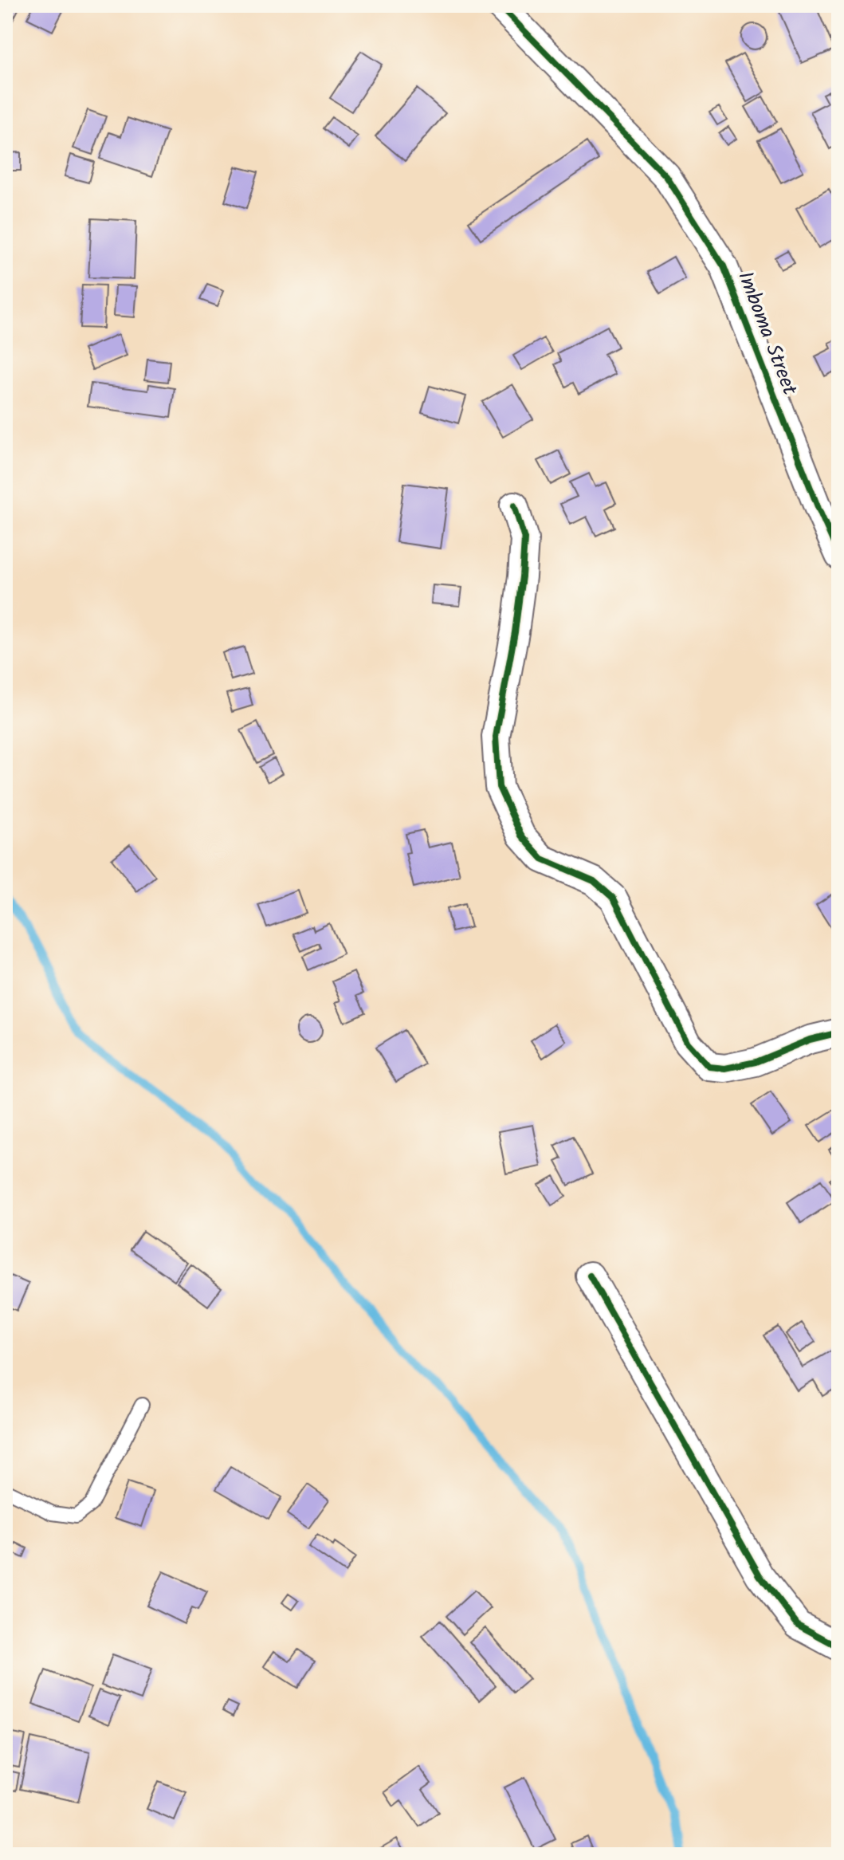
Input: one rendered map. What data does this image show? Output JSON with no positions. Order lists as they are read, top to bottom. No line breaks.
{"streets":{"street":["Imboma Street"]}}
